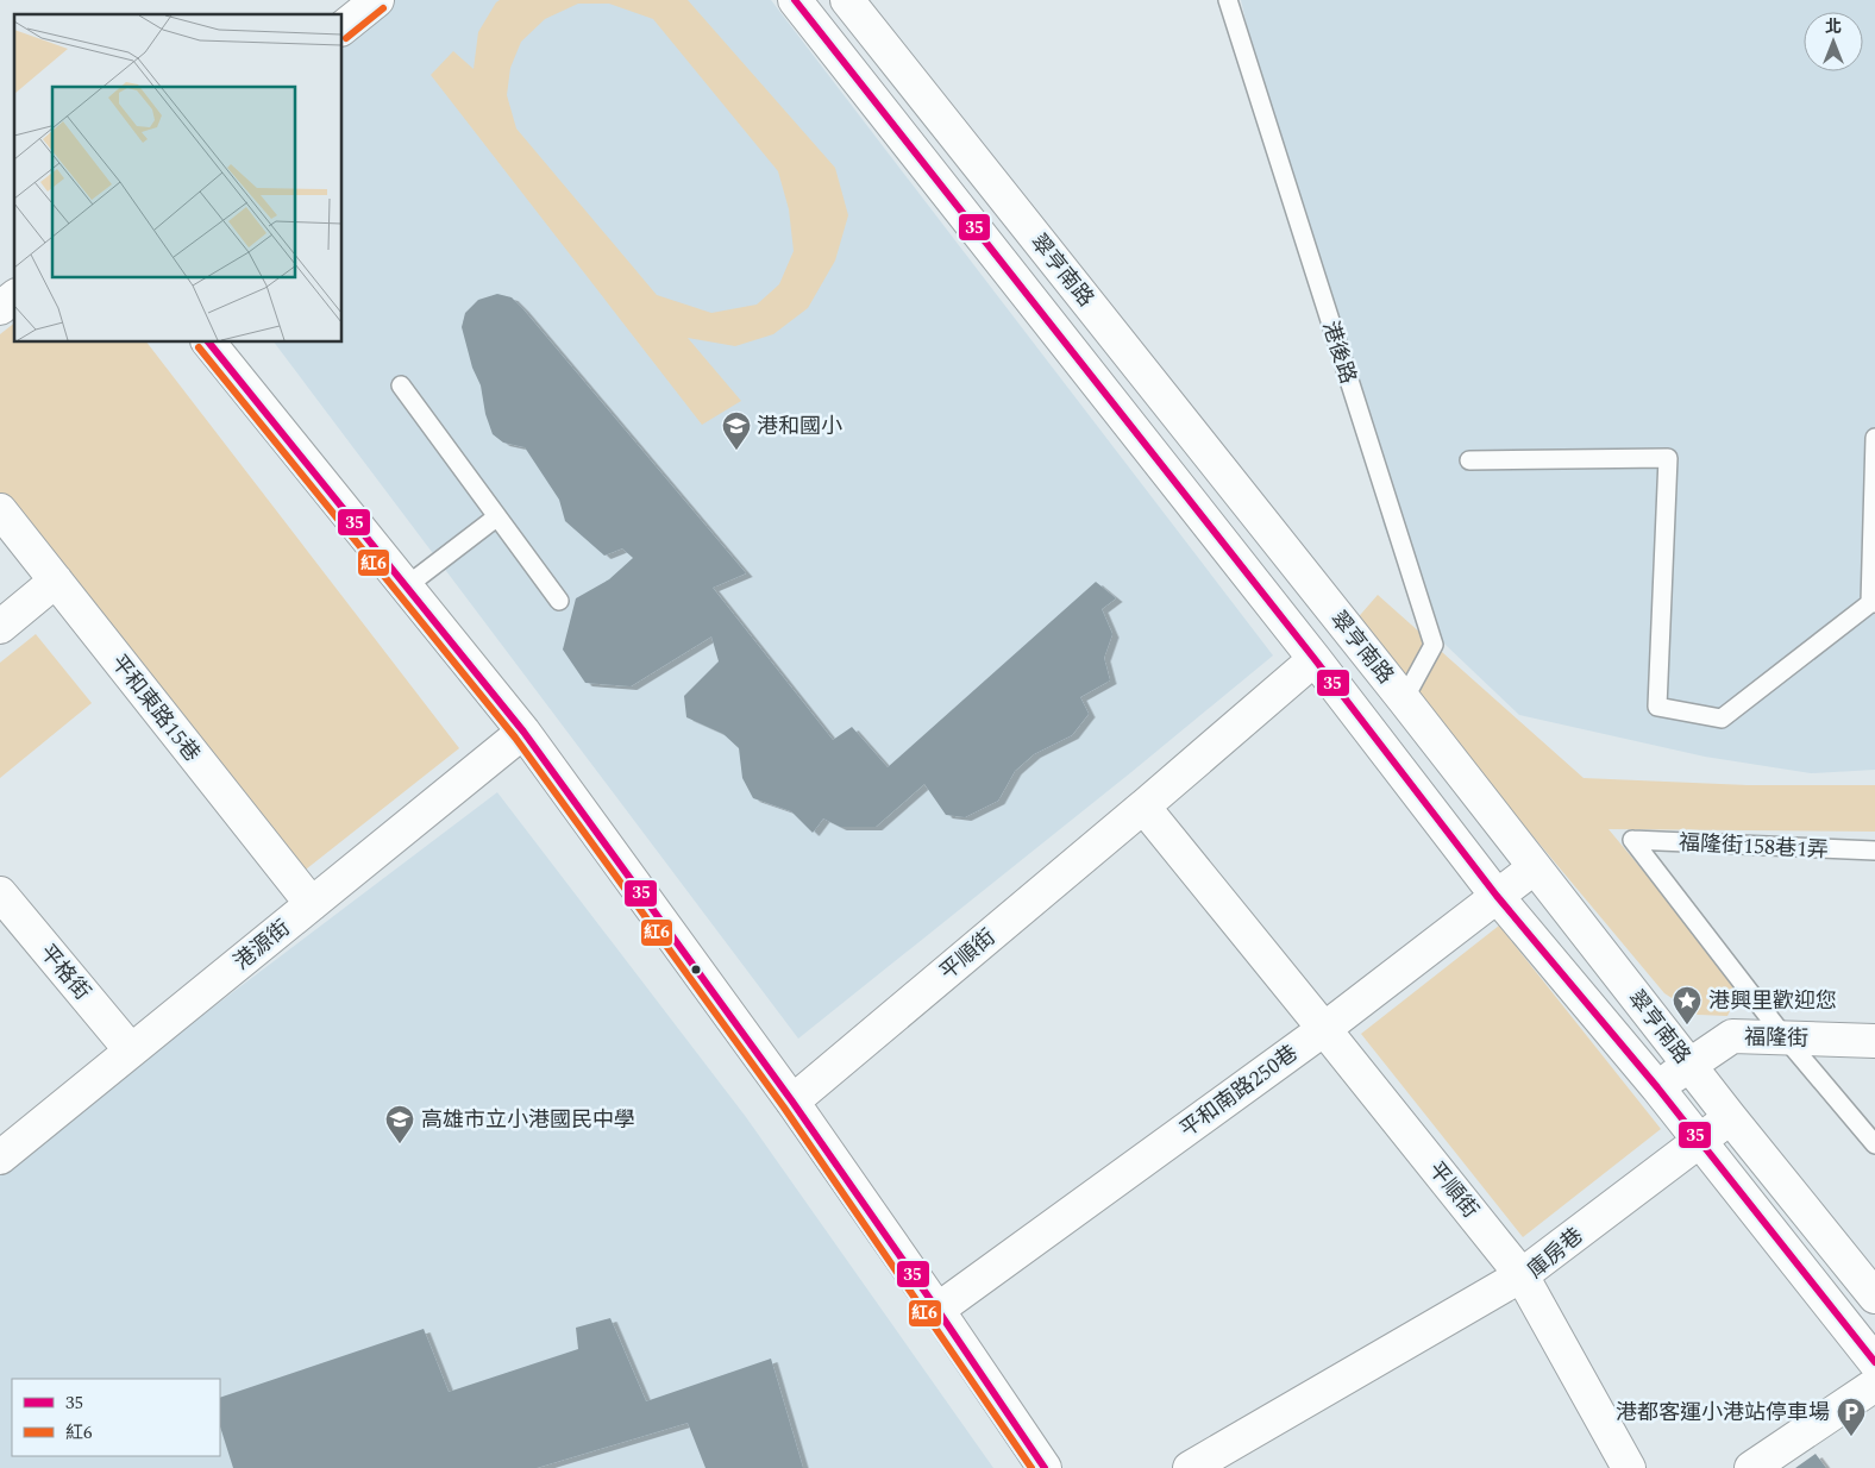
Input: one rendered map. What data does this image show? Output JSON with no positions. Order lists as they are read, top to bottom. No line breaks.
{"streets":{"street":["翠亨南路","平和東路15巷","港源街","平順街","平格街","福隆街","平和南路250巷","庫房巷"],"lane":["港後路","福隆街158巷1弄"]},"crossings":[["翠亨南路","港後路"],["翠亨南路","平順街"],["翠亨南路","福隆街"],["翠亨南路","平和南路250巷"],["翠亨南路","庫房巷"],["平和東路15巷","港源街"],["福隆街158巷1弄","福隆街"],["港源街","平格街"],["平順街","平和南路250巷"],["平順街","庫房巷"]],"places":{"school or university":["港和國小","高雄市立小港國民中學"],"place":["港興里歡迎您"],"parking":["港都客運小港站停車場"]},"lines":["transit line 35","transit line 紅6"],"legend":["35","紅6"],"north":"top"}
